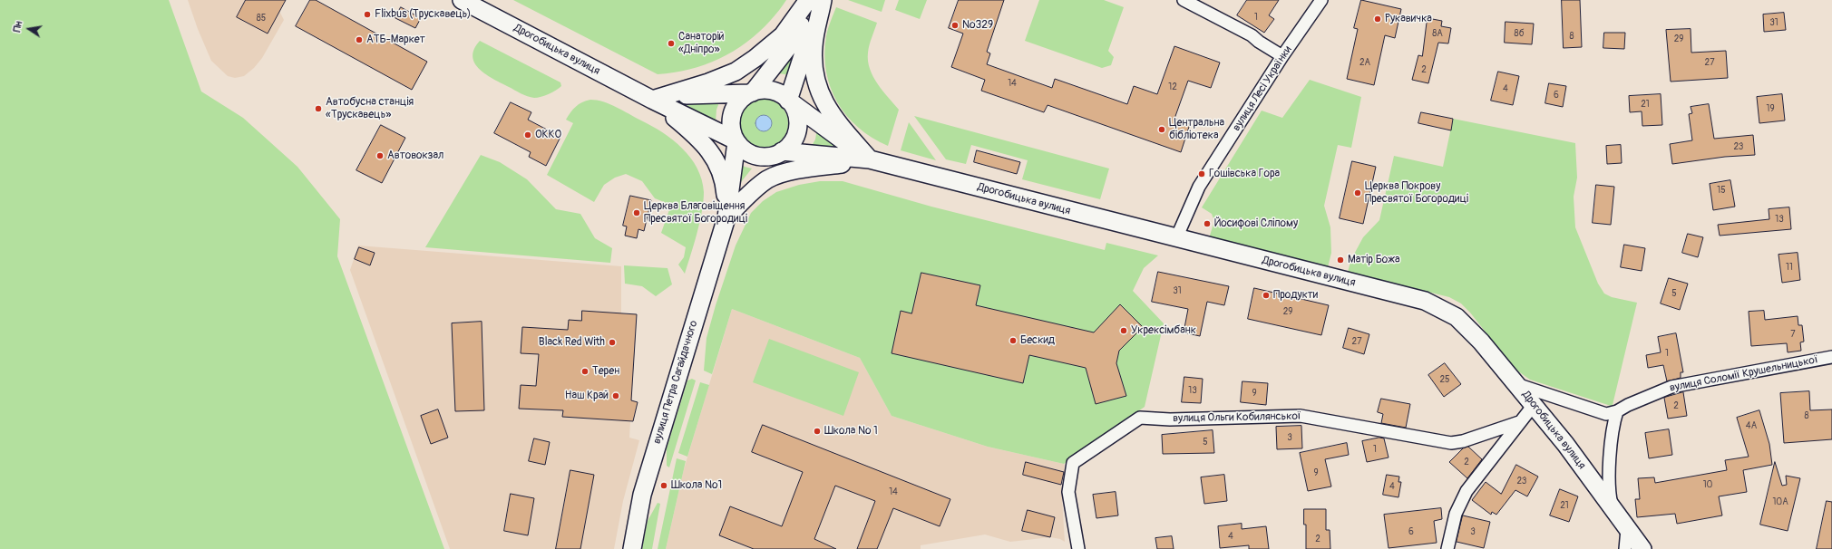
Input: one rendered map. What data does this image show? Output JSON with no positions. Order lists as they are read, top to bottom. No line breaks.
{"streets":{"street":["Дрогобицька вулиця","вулиця Лесі Українки","вулиця Соломії Крушельницької","вулиця Петра Сагайдачного","вулиця Ольги Кобилянської"]},"crossings":[["Дрогобицька вулиця","вулиця Лесі Українки"],["Дрогобицька вулиця","вулиця Соломії Крушельницької"]],"places":["Flixbus (Трускавець)","Рукавичка","№329","АТБ-Маркет","Санаторій «Дніпро»","Автобусна станція «Трускавець»","Центральна бібліотека","ОККО","Автовокзал","Гошівська Гора","Церква Покрову Пресвятої Богородиці","Церква Благовіщення Пресвятої Богородиці","Йосифові Сліпому","Матір Божа","Продукти","Укрексімбанк","Бескид","Black Red With","Терен","Наш Край","Школа № 1","Школа №1"],"house_numbers":["1","85","31","8А","8б","8","29","2А","27","2","14","12","4","6","21","19","23","15","13","11","31","5","29","7","27","1","25","13","9","2","8","4А","3","5","1","2","9","23","10","4","14","10А","21","6","3","4","2"],"north":"left"}
